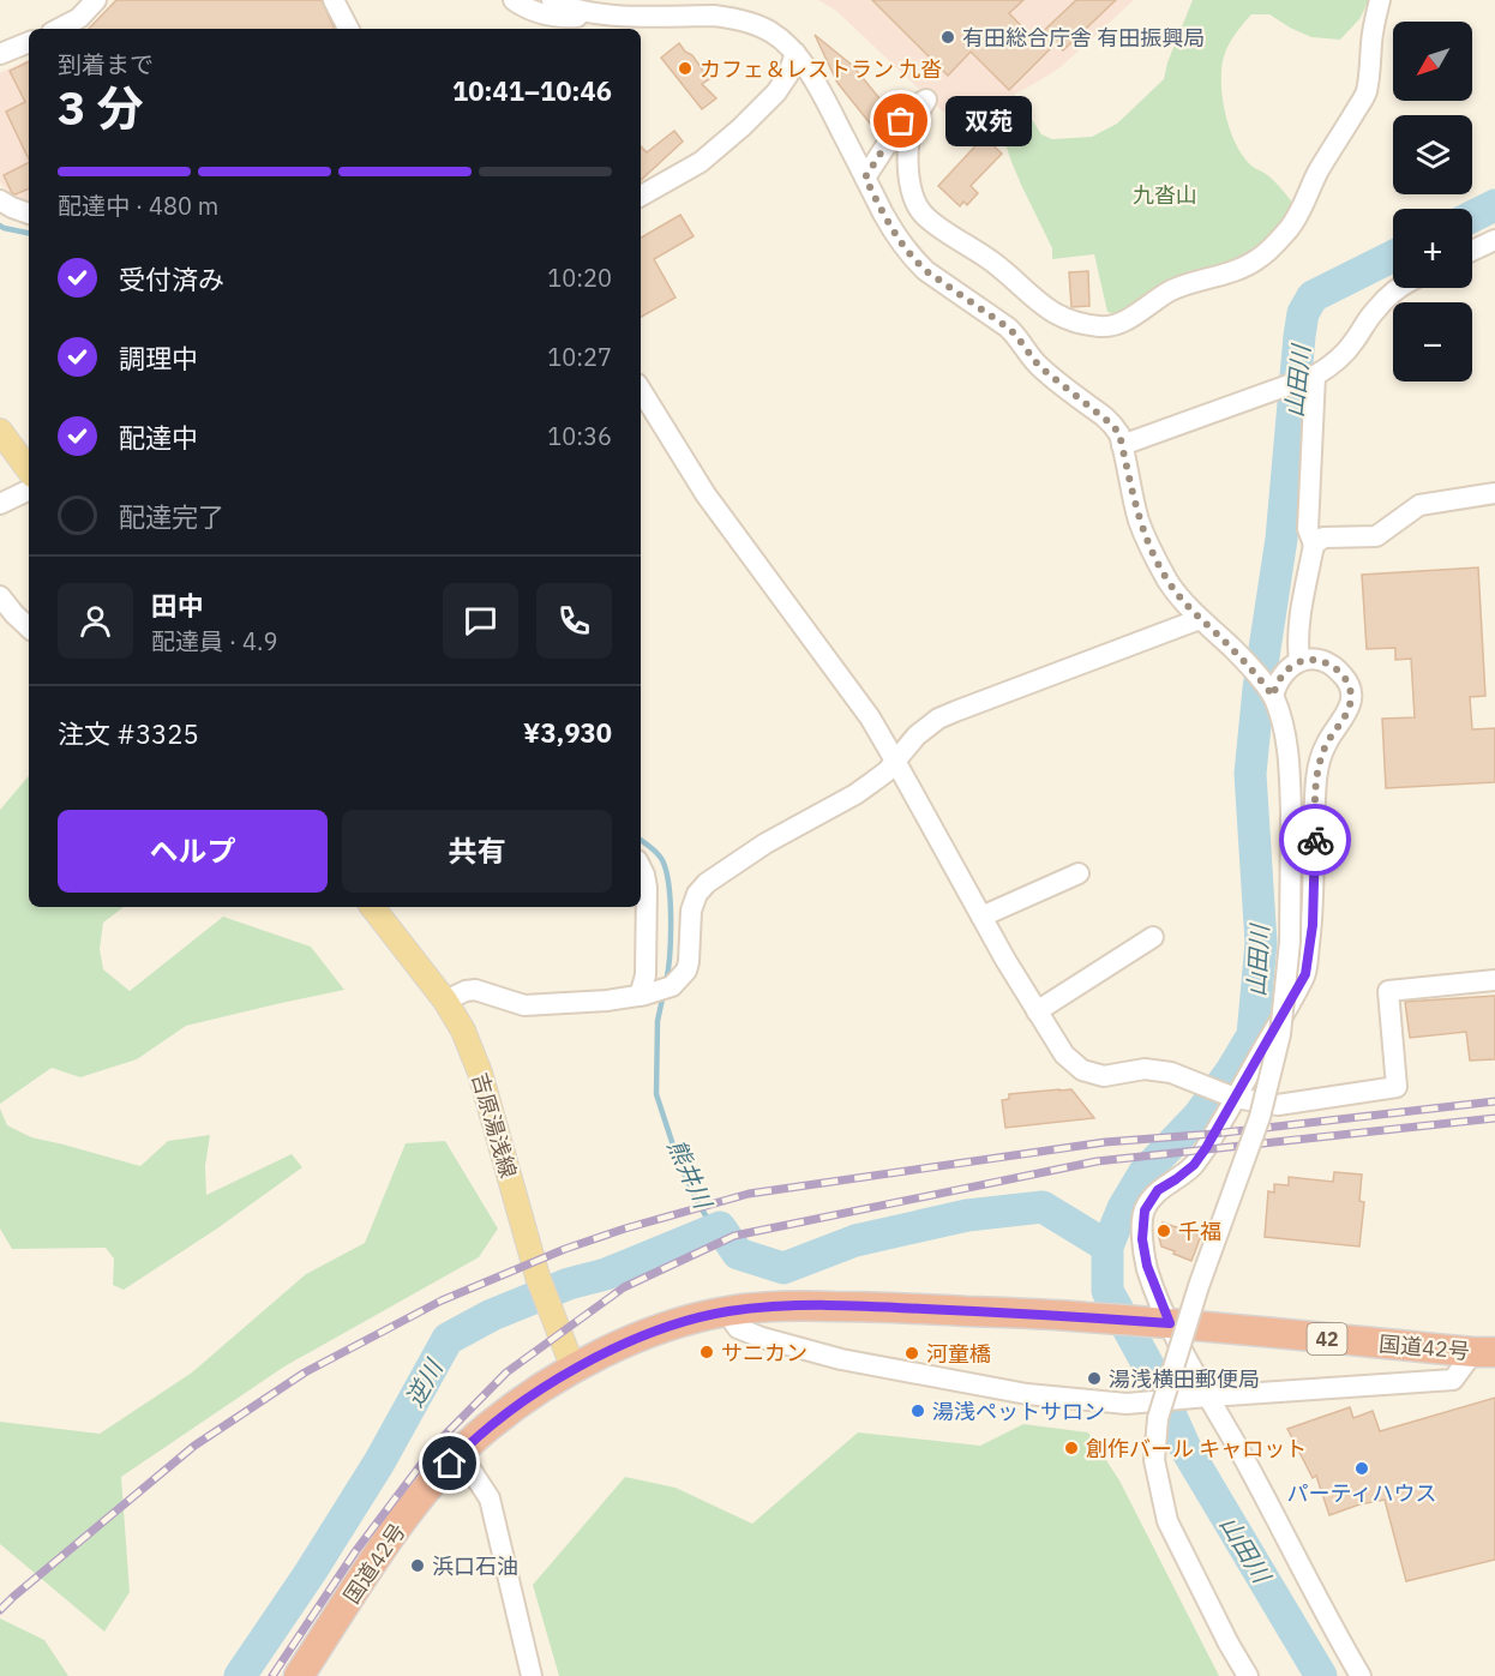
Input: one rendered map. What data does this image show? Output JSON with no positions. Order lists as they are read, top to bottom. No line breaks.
{"streets":{"highway":["42","国道42号"],"main road":["吉原湯浅線"]},"crossings":[["吉原湯浅線","国道42号"]],"water":["山田川","熊井川","逆川"],"parks":["九沓山"],"places":["有田総合庁舎 有田振興局","カフェ＆レストラン 九沓","双苑","千福","サニカン","河童橋","湯浅横田郵便局","湯浅ペットサロン","創作バール キャロット","パーティハウス","浜口石油"],"north":"bottom left","page":{"map_buttons":["+","−"],"heading":["3 分","到着まで","10:41–10:46"],"panel":["田中","配達員 · 4.9","注文 #3325","¥3,930"],"bubble":"双苑","bar":"配達中 · 480 m","list":[["受付済み","10:20"],["調理中","10:27"],["配達中","10:36"],"配達完了"],"buttons":["ヘルプ","共有"]}}
